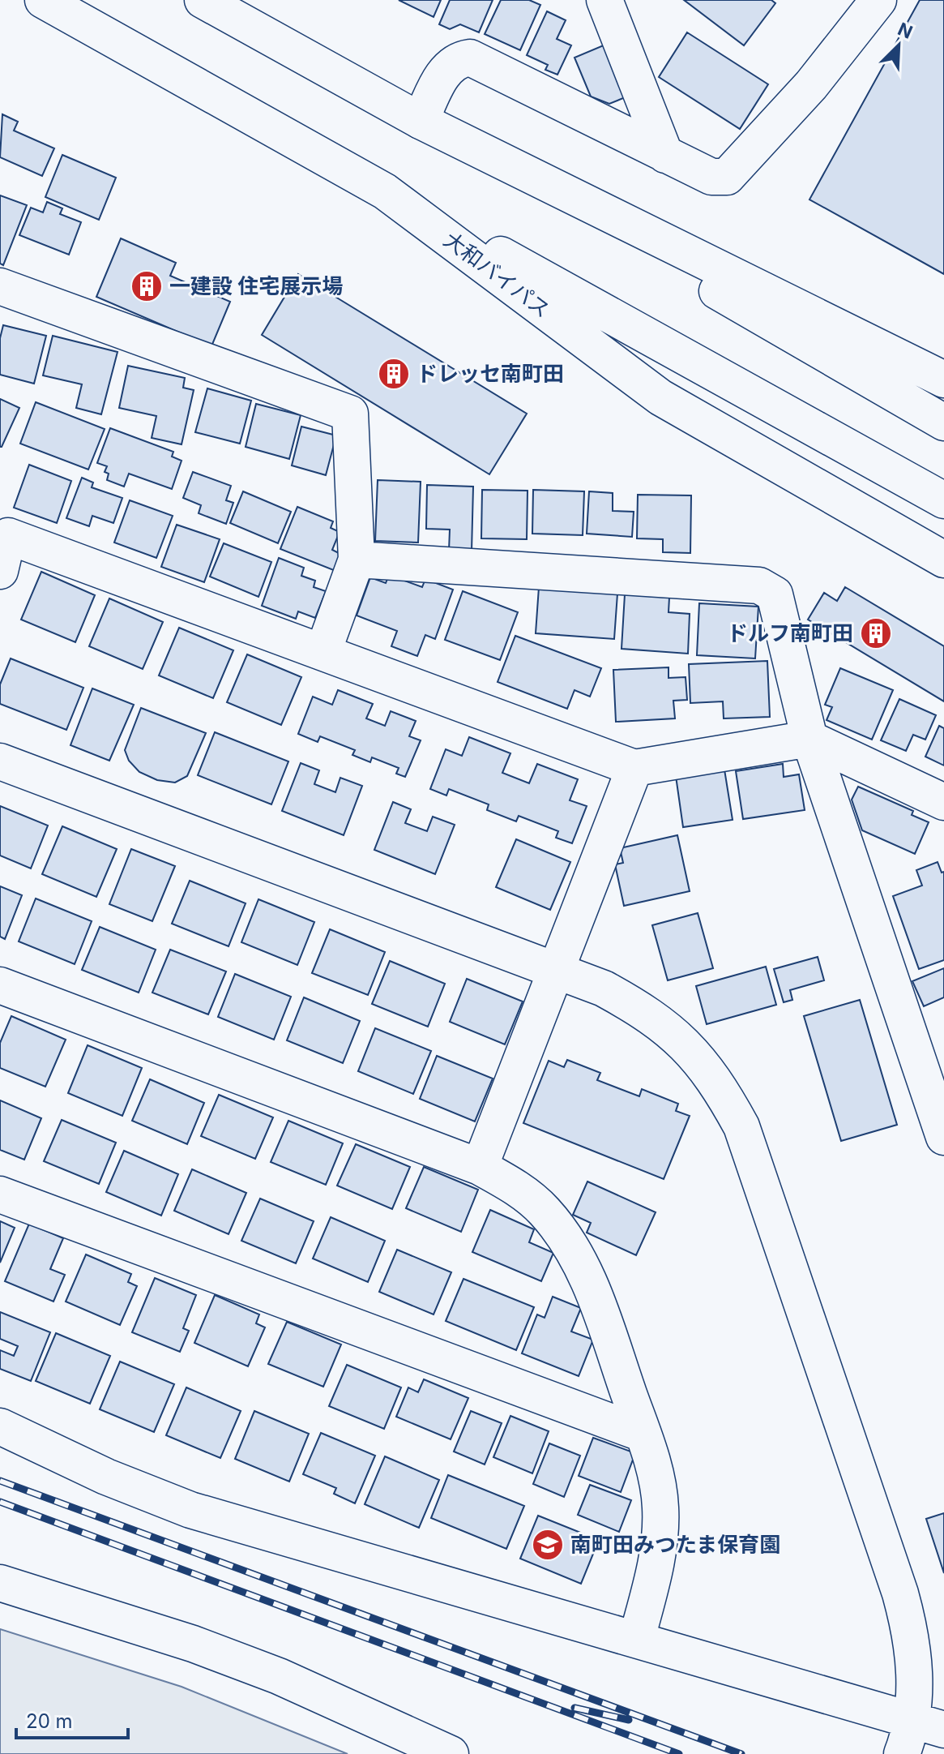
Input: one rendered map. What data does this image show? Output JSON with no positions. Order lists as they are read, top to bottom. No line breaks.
{"streets":{"main road":["大和バイパス"]},"places":{"building":["一建設 住宅展示場","ドレッセ南町田","ドルフ南町田"],"school or university":["南町田みつたま保育園"]},"scale_bar":"20 m","north":"top right"}
